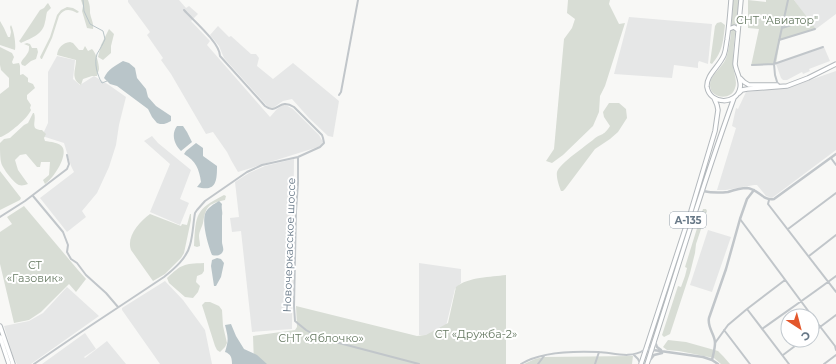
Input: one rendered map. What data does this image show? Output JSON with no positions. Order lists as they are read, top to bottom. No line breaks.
{"streets":{"main road":["А-135"],"street":["Новочеркасское шоссе"]},"parks":["СНТ \"Авиатор\"","СТ «Газовик»","СТ «Дружба-2»","СНТ «Яблочко»"],"north":"bottom right"}
